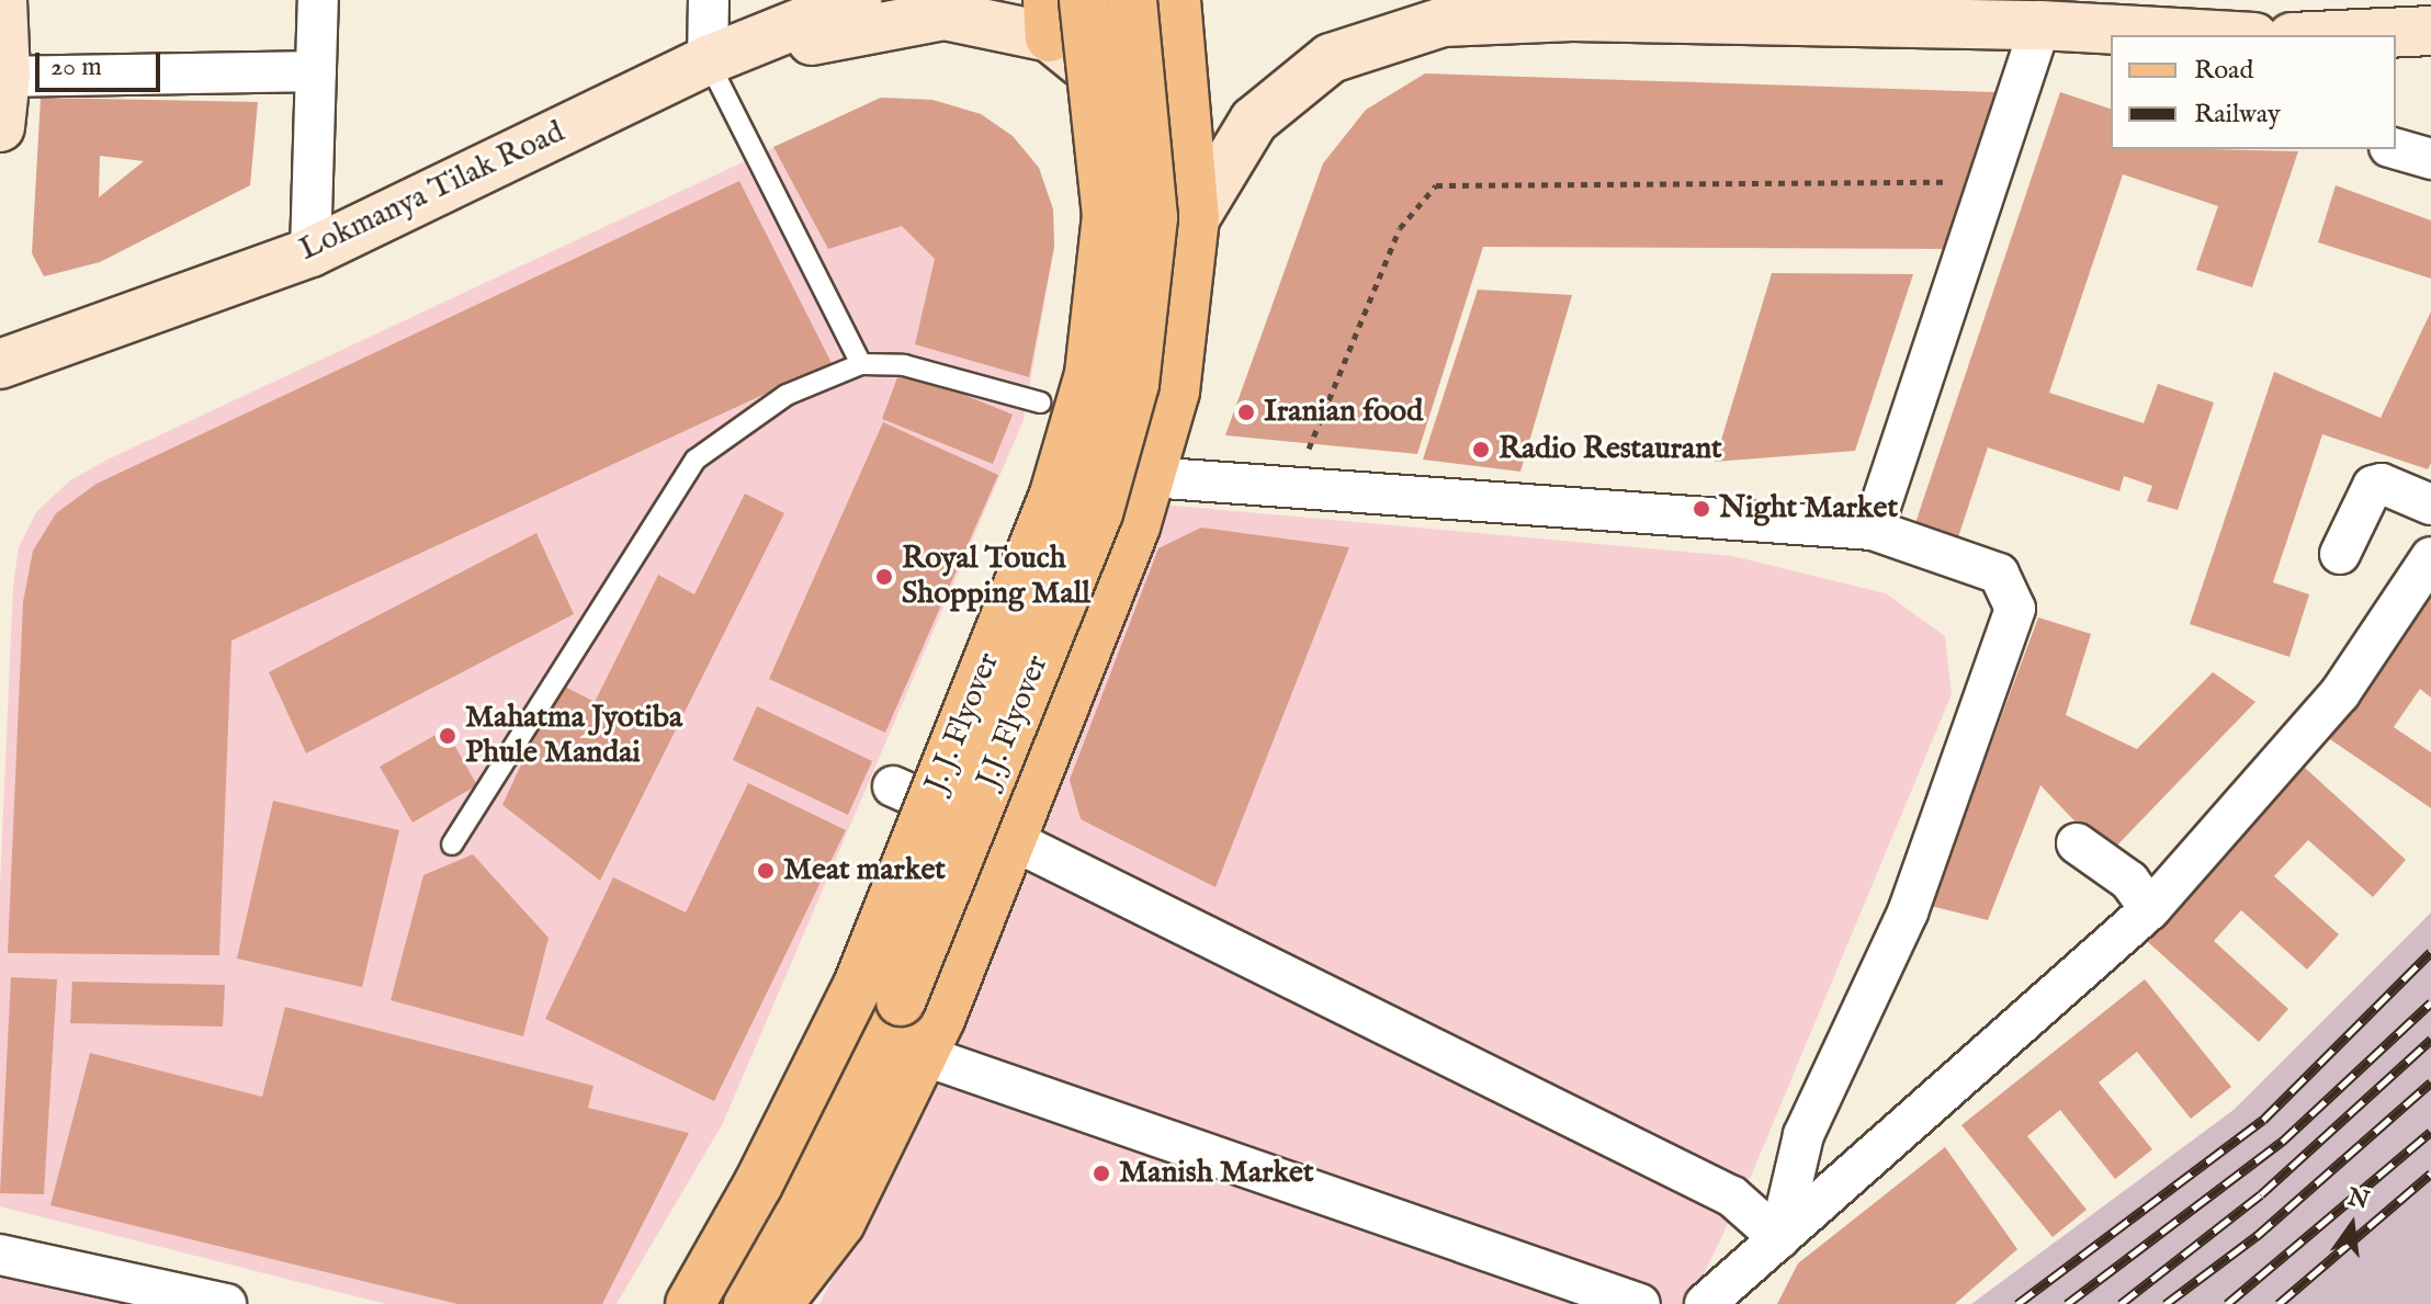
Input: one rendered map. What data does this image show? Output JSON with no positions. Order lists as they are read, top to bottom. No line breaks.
{"streets":{"main road":["Lokmanya Tilak Road","J.J. Flyover","J. J. Flyover"]},"places":["Iranian food","Radio Restaurant","Night Market","Royal Touch Shopping Mall","Mahatma Jyotiba Phule Mandai","Meat market","Manish Market"],"legend":["Road","Railway"],"scale_bar":"20 m","north":"top"}
